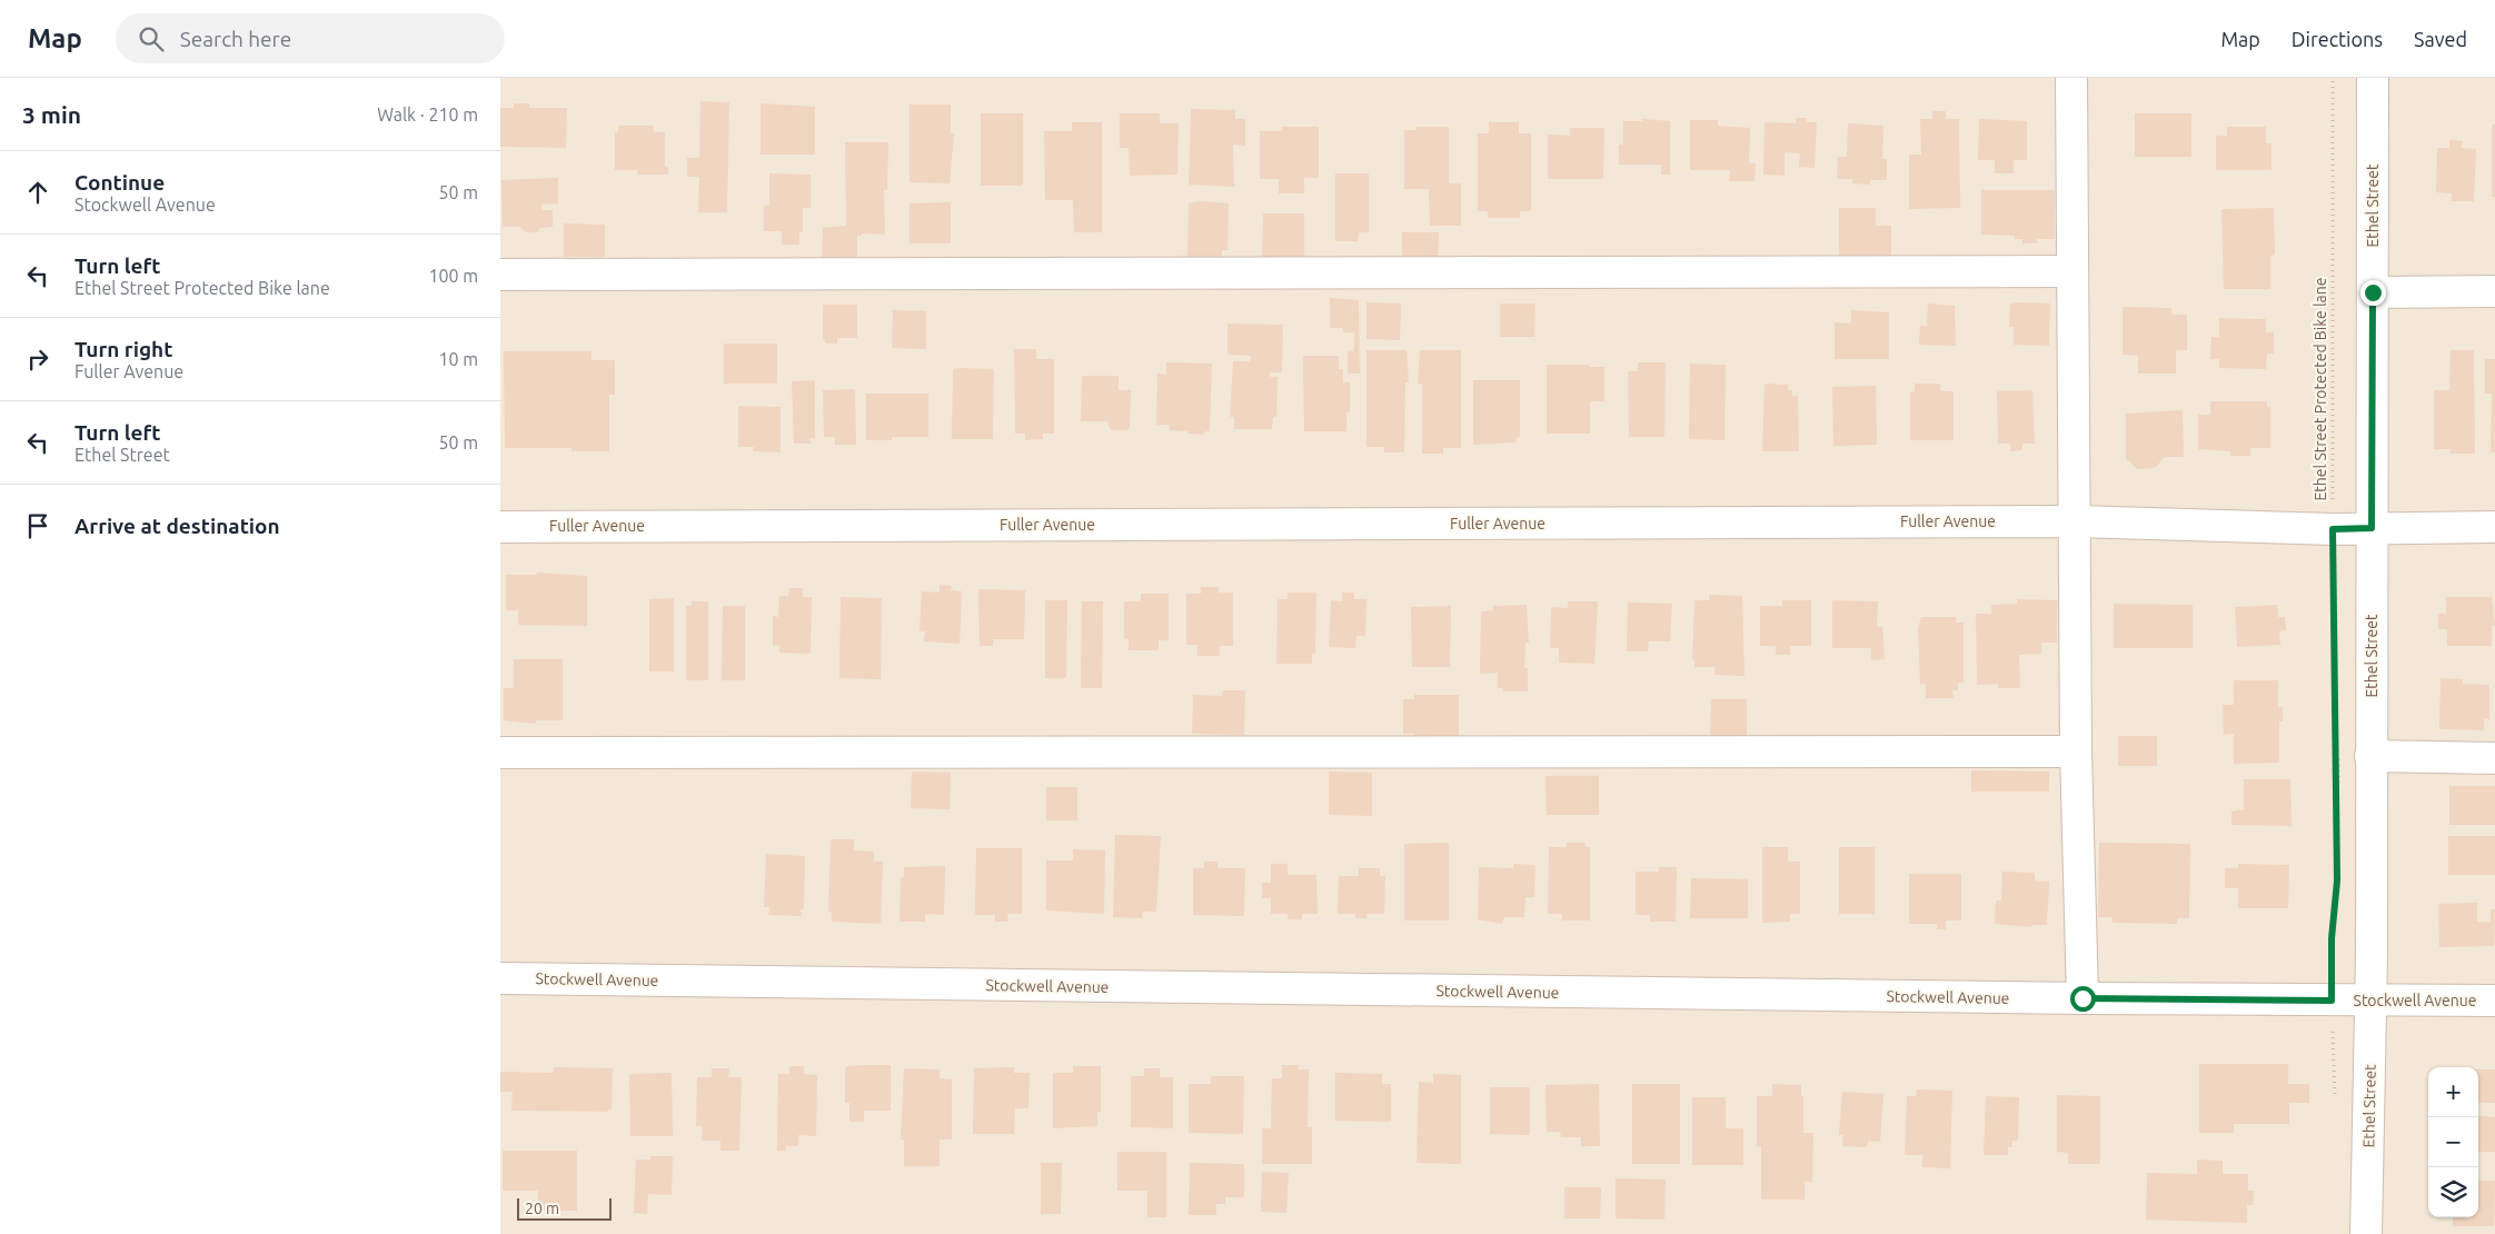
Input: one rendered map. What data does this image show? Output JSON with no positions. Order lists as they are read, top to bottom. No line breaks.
{"streets":{"street":["Ethel Street","Fuller Avenue","Stockwell Avenue"],"path":["Ethel Street Protected Bike lane"]},"crossings":[["Ethel Street","Fuller Avenue"],["Ethel Street","Stockwell Avenue"],["Ethel Street Protected Bike lane","Fuller Avenue"]],"scale_bar":"20 m","page":{"header":"Map","search":"Search here","nav":["Map","Directions","Saved"],"heading":["3 min","Walk · 210 m"],"list":[["Continue","Stockwell Avenue","50 m"],["Turn left","Ethel Street Protected Bike lane","100 m"],["Turn right","Fuller Avenue","10 m"],["Turn left","Ethel Street","50 m"],"Arrive at destination"],"map_buttons":["+","−"],"scale":"20 m"}}
